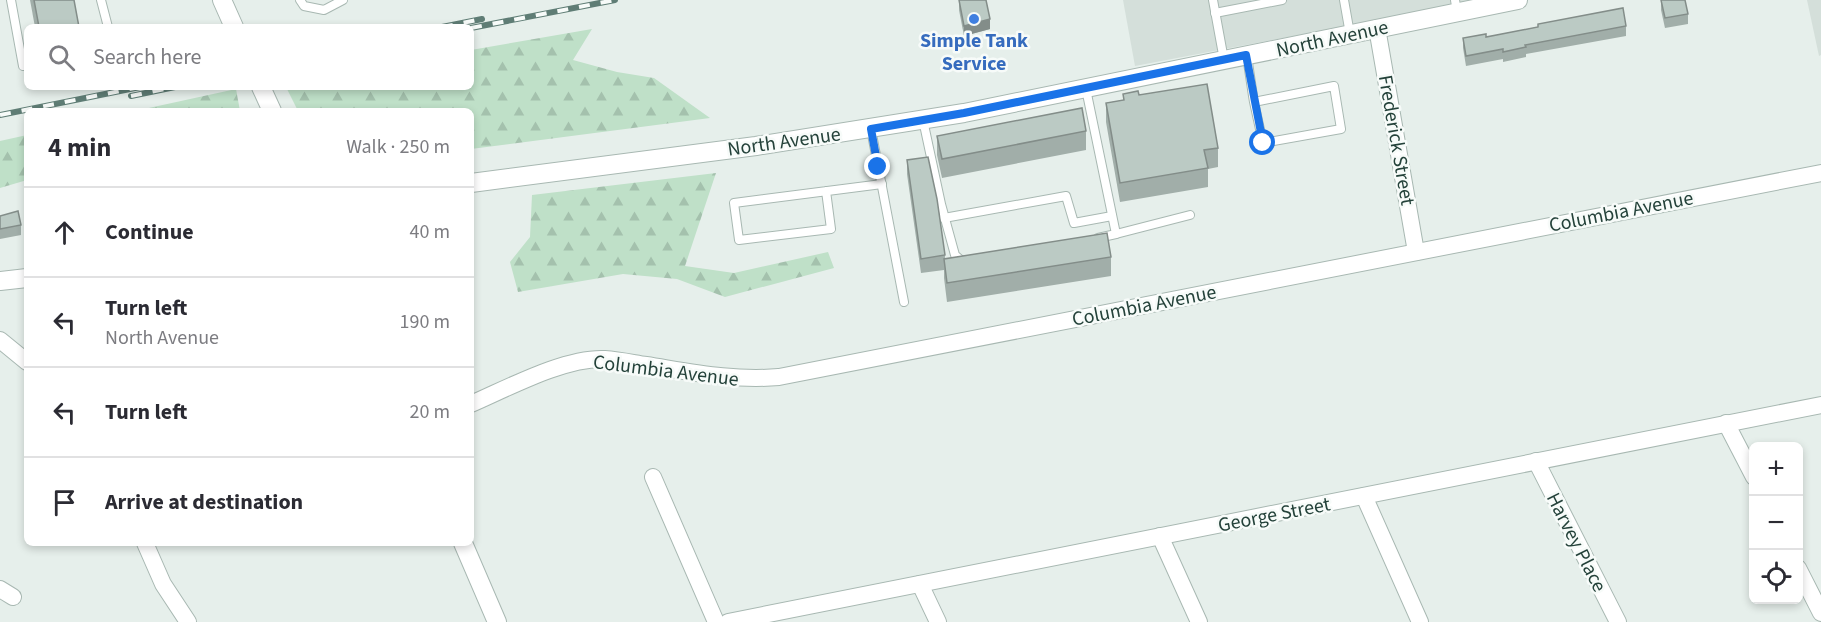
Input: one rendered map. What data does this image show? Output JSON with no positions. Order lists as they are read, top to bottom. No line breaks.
{"streets":{"street":["North Avenue","Frederick Street","Columbia Avenue","George Street","Harvey Place"]},"crossings":[["North Avenue","Frederick Street"],["Frederick Street","Columbia Avenue"],["George Street","Harvey Place"]],"places":["Simple Tank Service"],"page":{"search":"Search here","heading":["4 min","Walk · 250 m"],"list":[["Continue","40 m"],["Turn left","North Avenue","190 m"],["Turn left","20 m"],"Arrive at destination"],"map_buttons":["+","−"]}}
